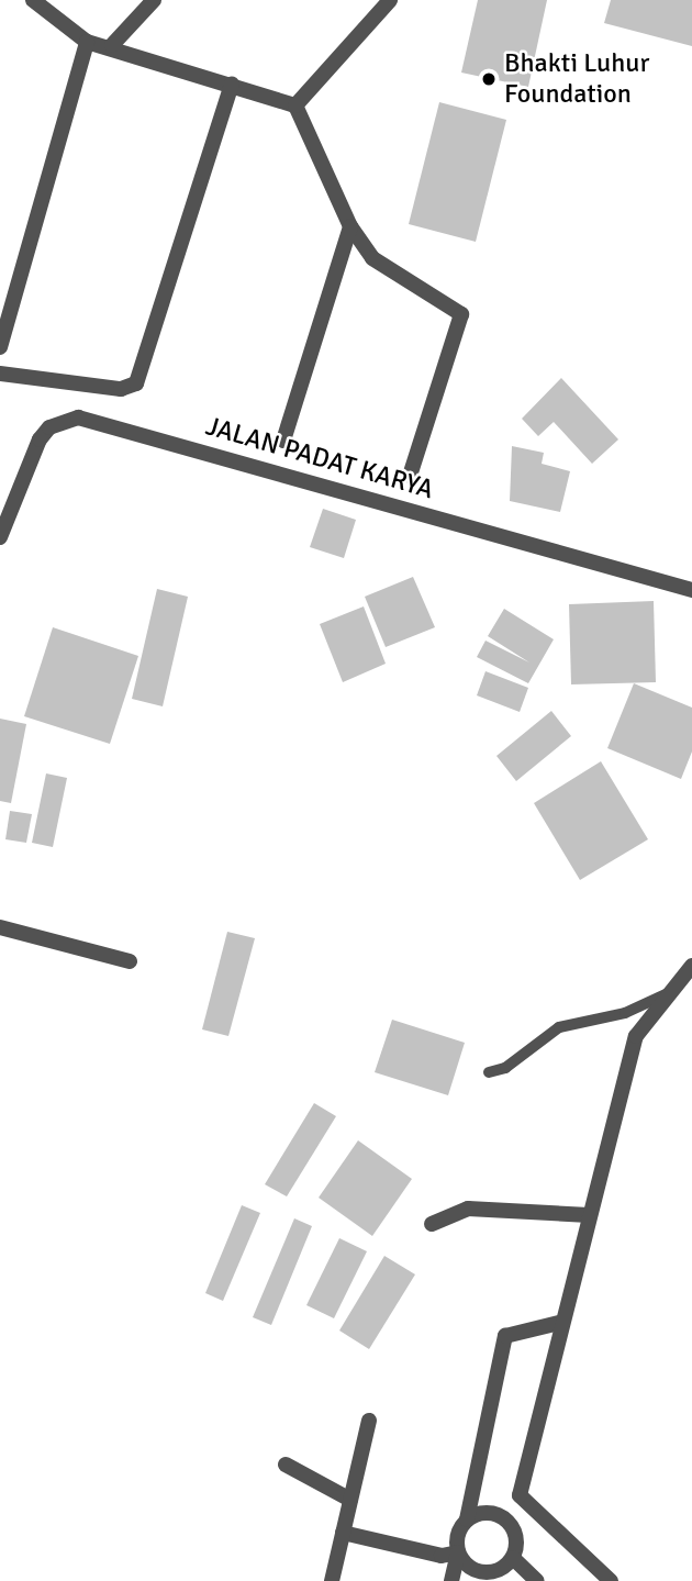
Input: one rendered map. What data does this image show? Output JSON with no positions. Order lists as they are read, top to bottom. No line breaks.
{"streets":{"street":["JALAN PADAT KARYA"]},"places":["Bhakti Luhur Foundation"]}
